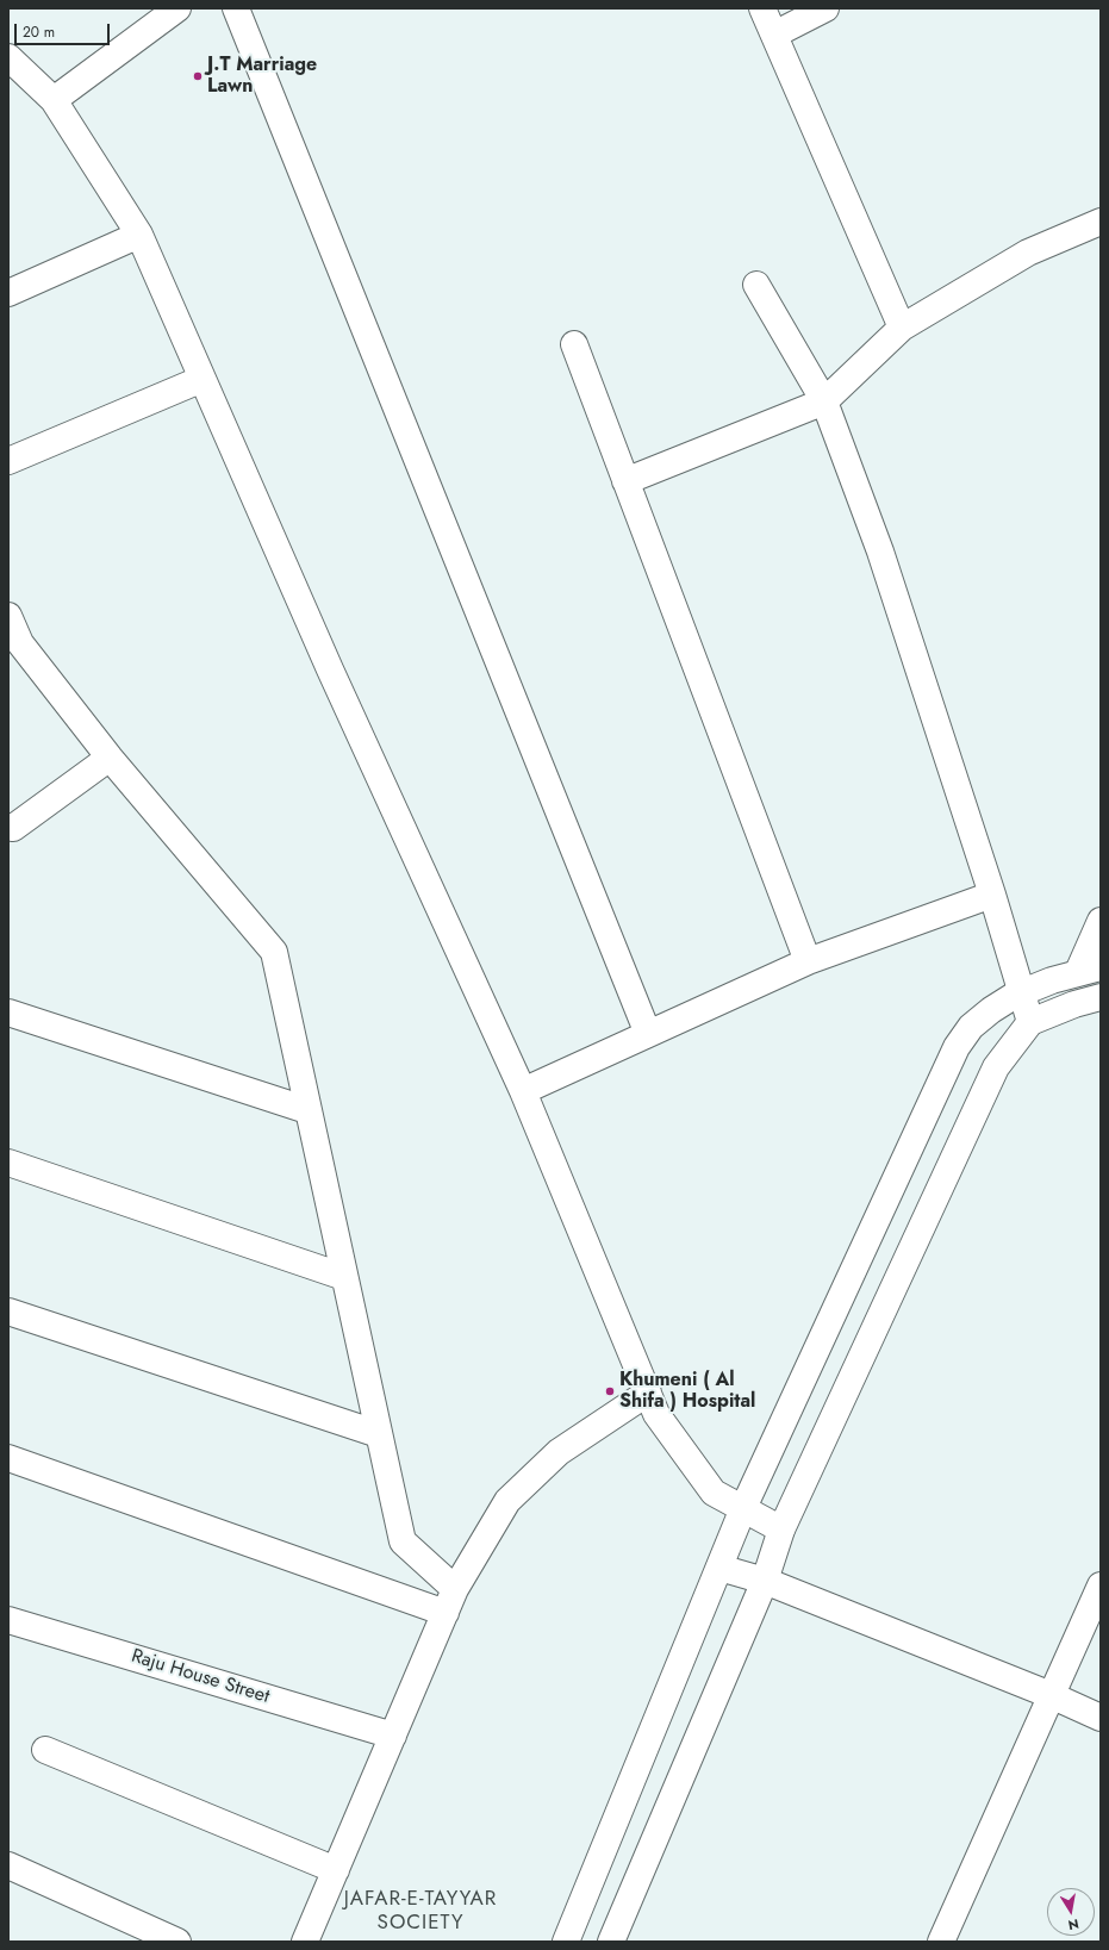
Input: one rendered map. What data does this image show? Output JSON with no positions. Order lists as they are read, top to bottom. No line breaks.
{"streets":{"street":["Raju House Street"]},"districts":["JAFAR-E-TAYYAR SOCIETY"],"places":["J.T Marriage Lawn","Khumeni ( Al Shifa ) Hospital"],"scale_bar":"20 m","north":"bottom"}
